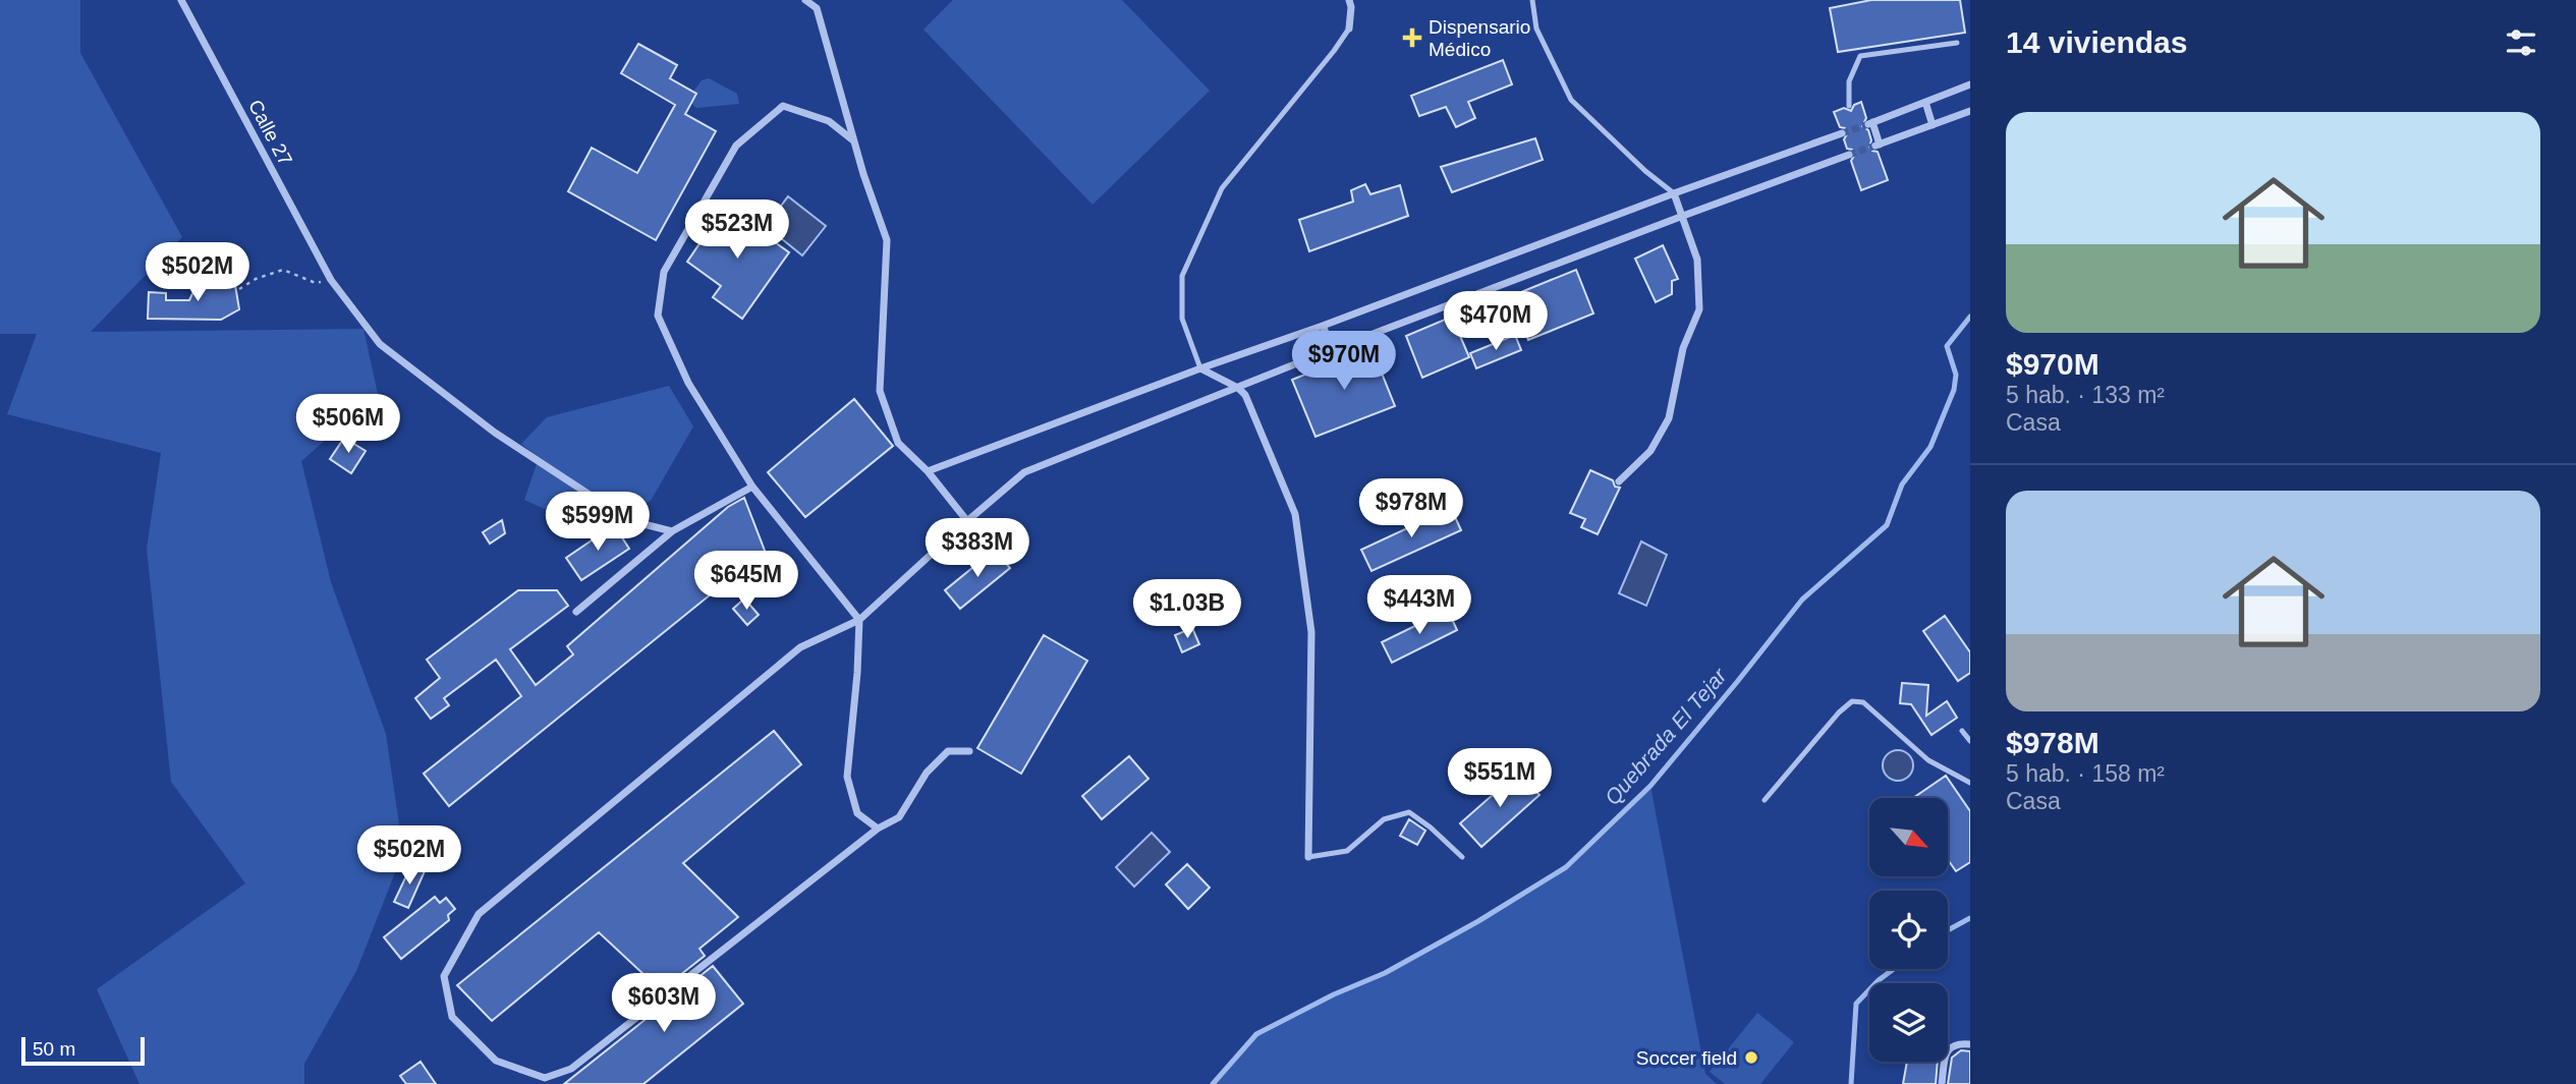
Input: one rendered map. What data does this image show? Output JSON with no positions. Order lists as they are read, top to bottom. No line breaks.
{"streets":{"street":["Calle 27"]},"water":["Quebrada El Tejar"],"places":{"health":["Dispensario Médico"],"other":["Soccer field"]},"scale_bar":"50 m","north":"bottom right","page":{"heading":"14 viviendas","list":[{"name":"$970M","note":"5 hab. · 133 m² · Casa"},{"name":"$978M","note":"5 hab. · 158 m² · Casa"}],"price":["$523M","$502M","$470M","$970M","$506M","$978M","$599M","$383M","$645M","$443M","$1.03B","$551M","$502M","$603M"],"scale":"50 m"}}
